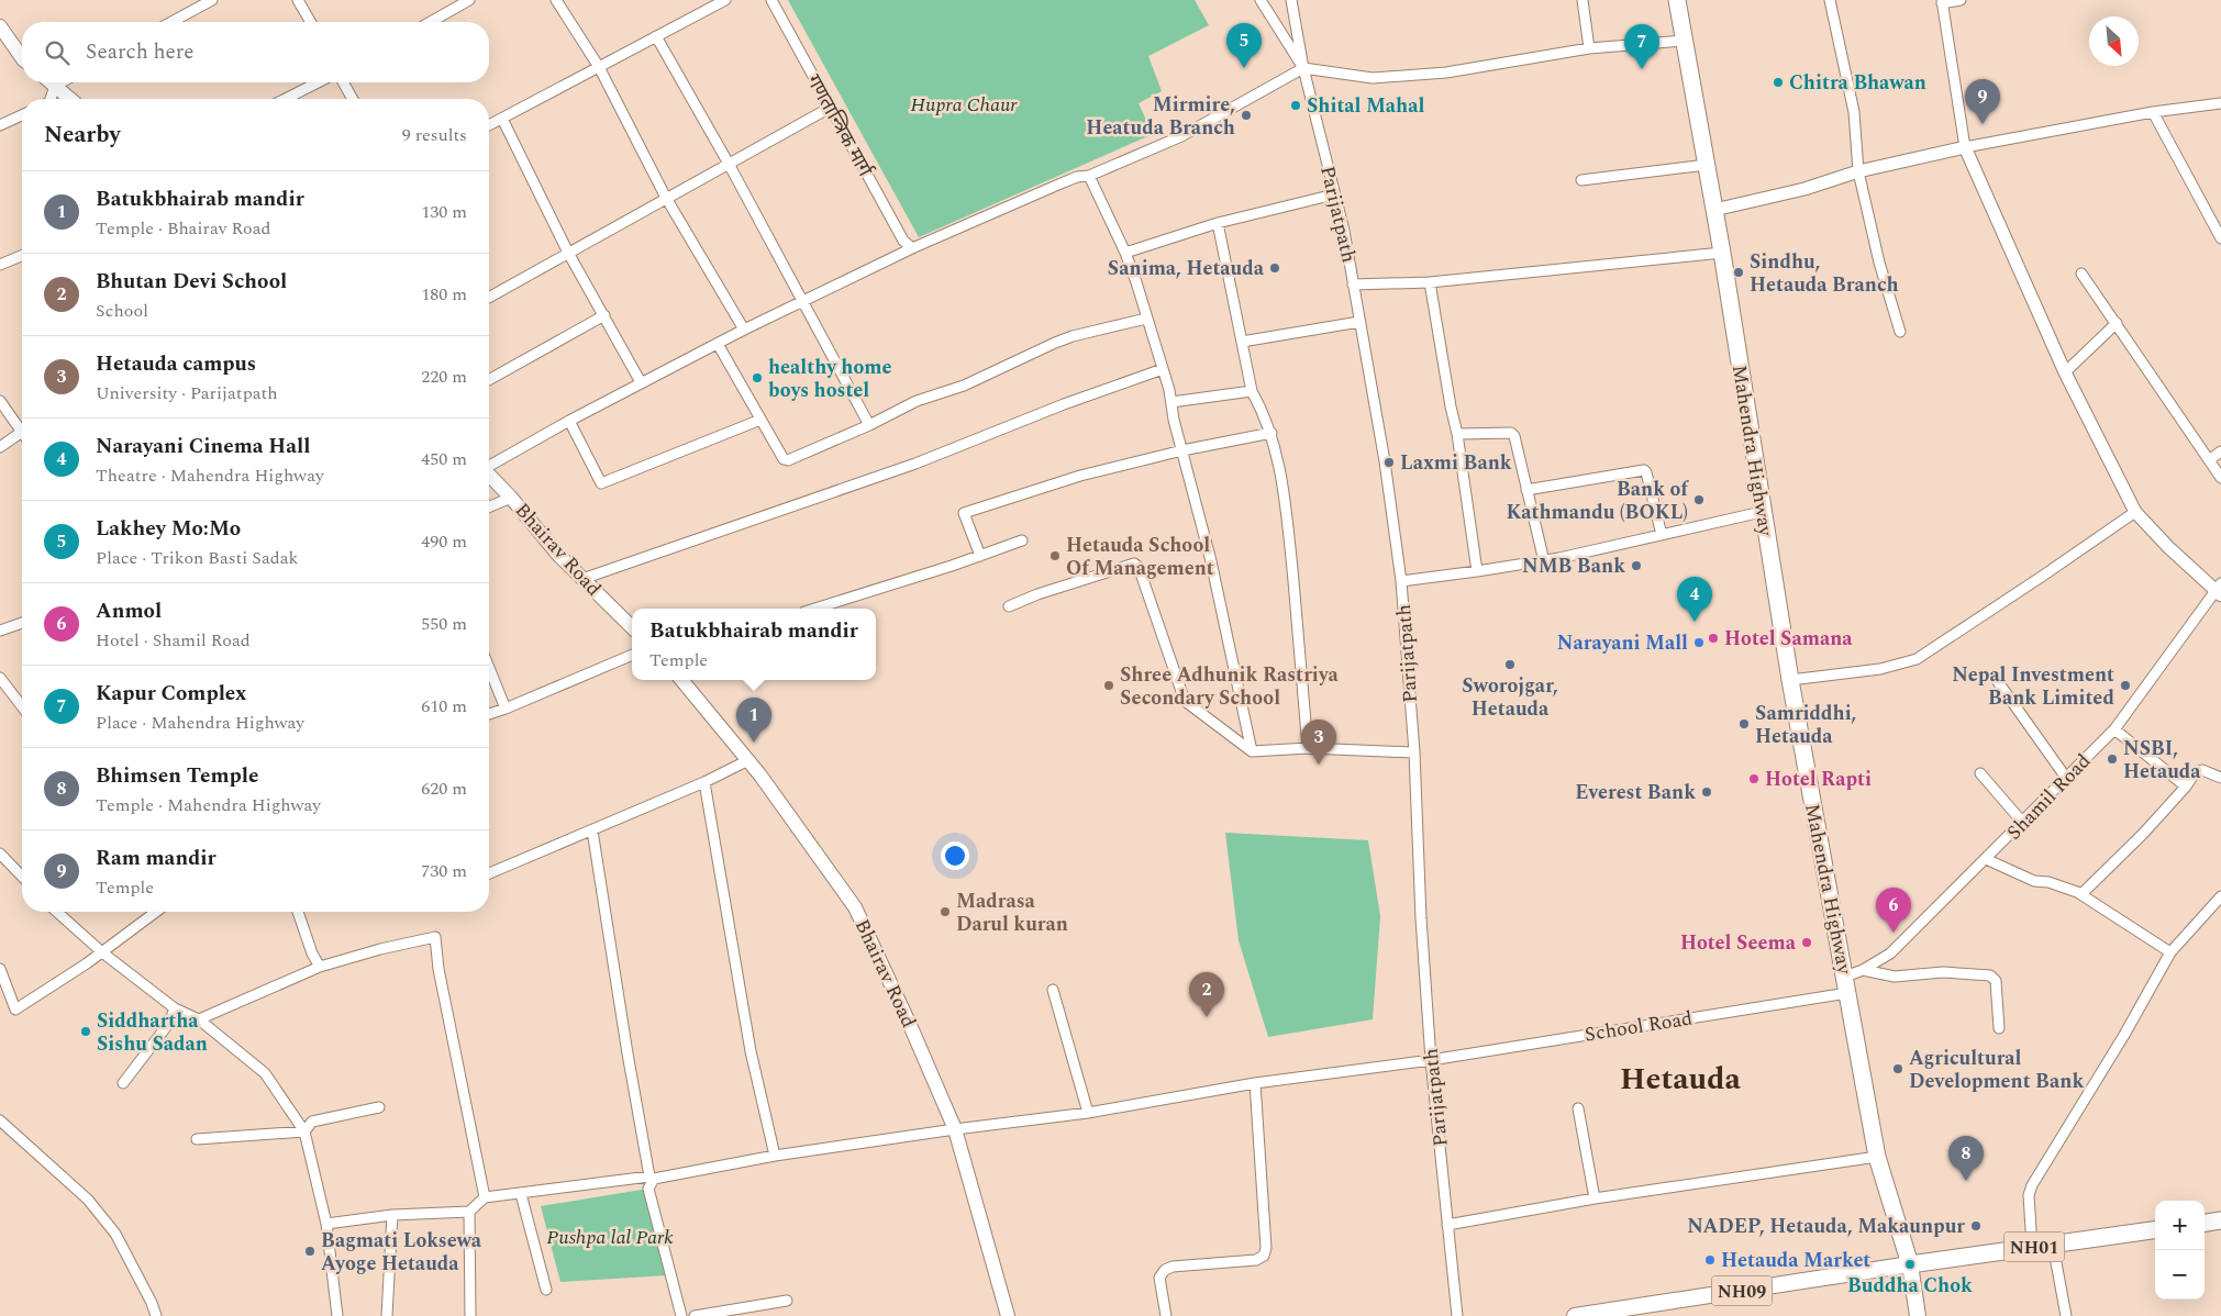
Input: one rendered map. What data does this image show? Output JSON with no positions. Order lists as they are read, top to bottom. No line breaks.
{"streets":{"highway":["Mahendra Highway","NH01"],"main road":["Bhairav Road","NH09"],"street":["गणतान्त्रिक मार्ग","Parijatpath","Shamil Road","School Road"]},"crossings":[["Parijatpath","School Road"],["Mahendra Highway","Shamil Road"],["Mahendra Highway","School Road"],["Mahendra Highway","NH01"],["Mahendra Highway","NH09"],["Bhairav Road","School Road"],["Shamil Road","School Road"],["NH01","NH09"]],"districts":["Hetauda"],"parks":["Hupra Chaur","Pushpa lal Park"],"places":["Chitra Bhawan","Shital Mahal","Mirmire, Heatuda Branch","Sanima, Hetauda","Sindhu, Hetauda Branch","healthy home boys hostel","Laxmi Bank","Bank of Kathmandu (BOKL)","Hetauda School Of Management","NMB Bank","Hotel Samana","Narayani Mall","Sworojgar, Hetauda","Shree Adhunik Rastriya Secondary School","Nepal Investment Bank Limited","Samriddhi, Hetauda","NSBI, Hetauda","Hotel Rapti","Everest Bank","Madrasa Darul kuran","Hotel Seema","Siddhartha Sishu Sadan","Agricultural Development Bank","NADEP, Hetauda, Makaunpur","Bagmati Loksewa Ayoge Hetauda","Hetauda Market","Buddha Chok"],"north":"bottom right","page":{"search":"Search here","pins":["5","7","9","4","1","3","6","2","8"],"heading":["Nearby","9 results"],"list":[{"mark":"1","name":"Batukbhairab mandir","note":"Temple · Bhairav Road","value":"130 m"},{"mark":"2","name":"Bhutan Devi School","note":"School","value":"180 m"},{"mark":"3","name":"Hetauda campus","note":"University · Parijatpath","value":"220 m"},{"mark":"4","name":"Narayani Cinema Hall","note":"Theatre · Mahendra Highway","value":"450 m"},{"mark":"5","name":"Lakhey Mo:Mo","note":"Place · Trikon Basti Sadak","value":"490 m"},{"mark":"6","name":"Anmol","note":"Hotel · Shamil Road","value":"550 m"},{"mark":"7","name":"Kapur Complex","note":"Place · Mahendra Highway","value":"610 m"},{"mark":"8","name":"Bhimsen Temple","note":"Temple · Mahendra Highway","value":"620 m"},{"mark":"9","name":"Ram mandir","note":"Temple","value":"730 m"}],"popup":["Batukbhairab mandir","Temple"],"map_buttons":["+","−"]}}
